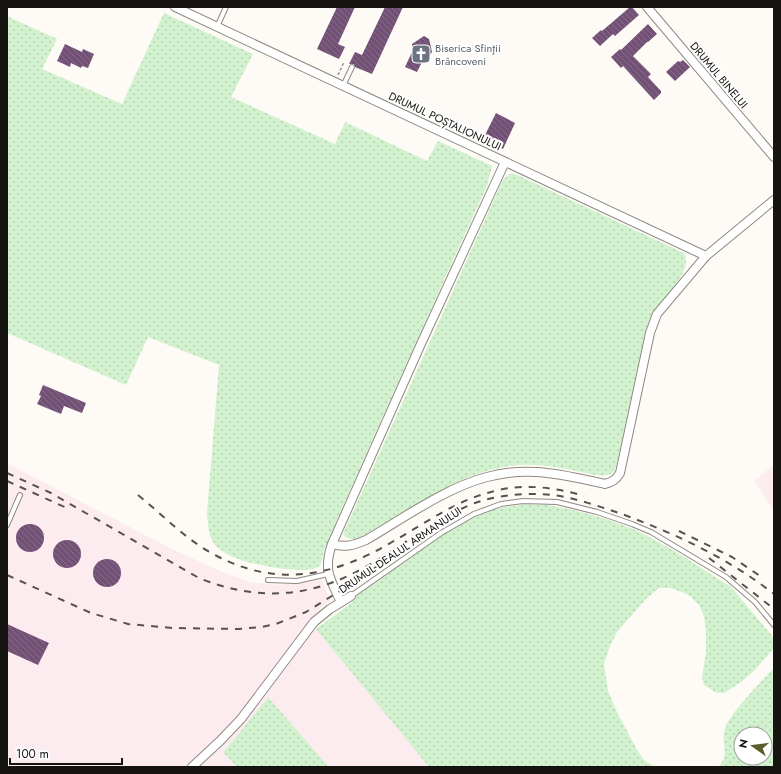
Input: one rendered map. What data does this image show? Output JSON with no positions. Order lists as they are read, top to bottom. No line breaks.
{"streets":{"street":["DRUMUL BINELUI","DRUMUL POȘTALIONULUI","DRUMUL DEALUL ARMANULUI"]},"places":{"church":["Biserica Sfinţii Brâncoveni"]},"scale_bar":"100 m","north":"left"}
